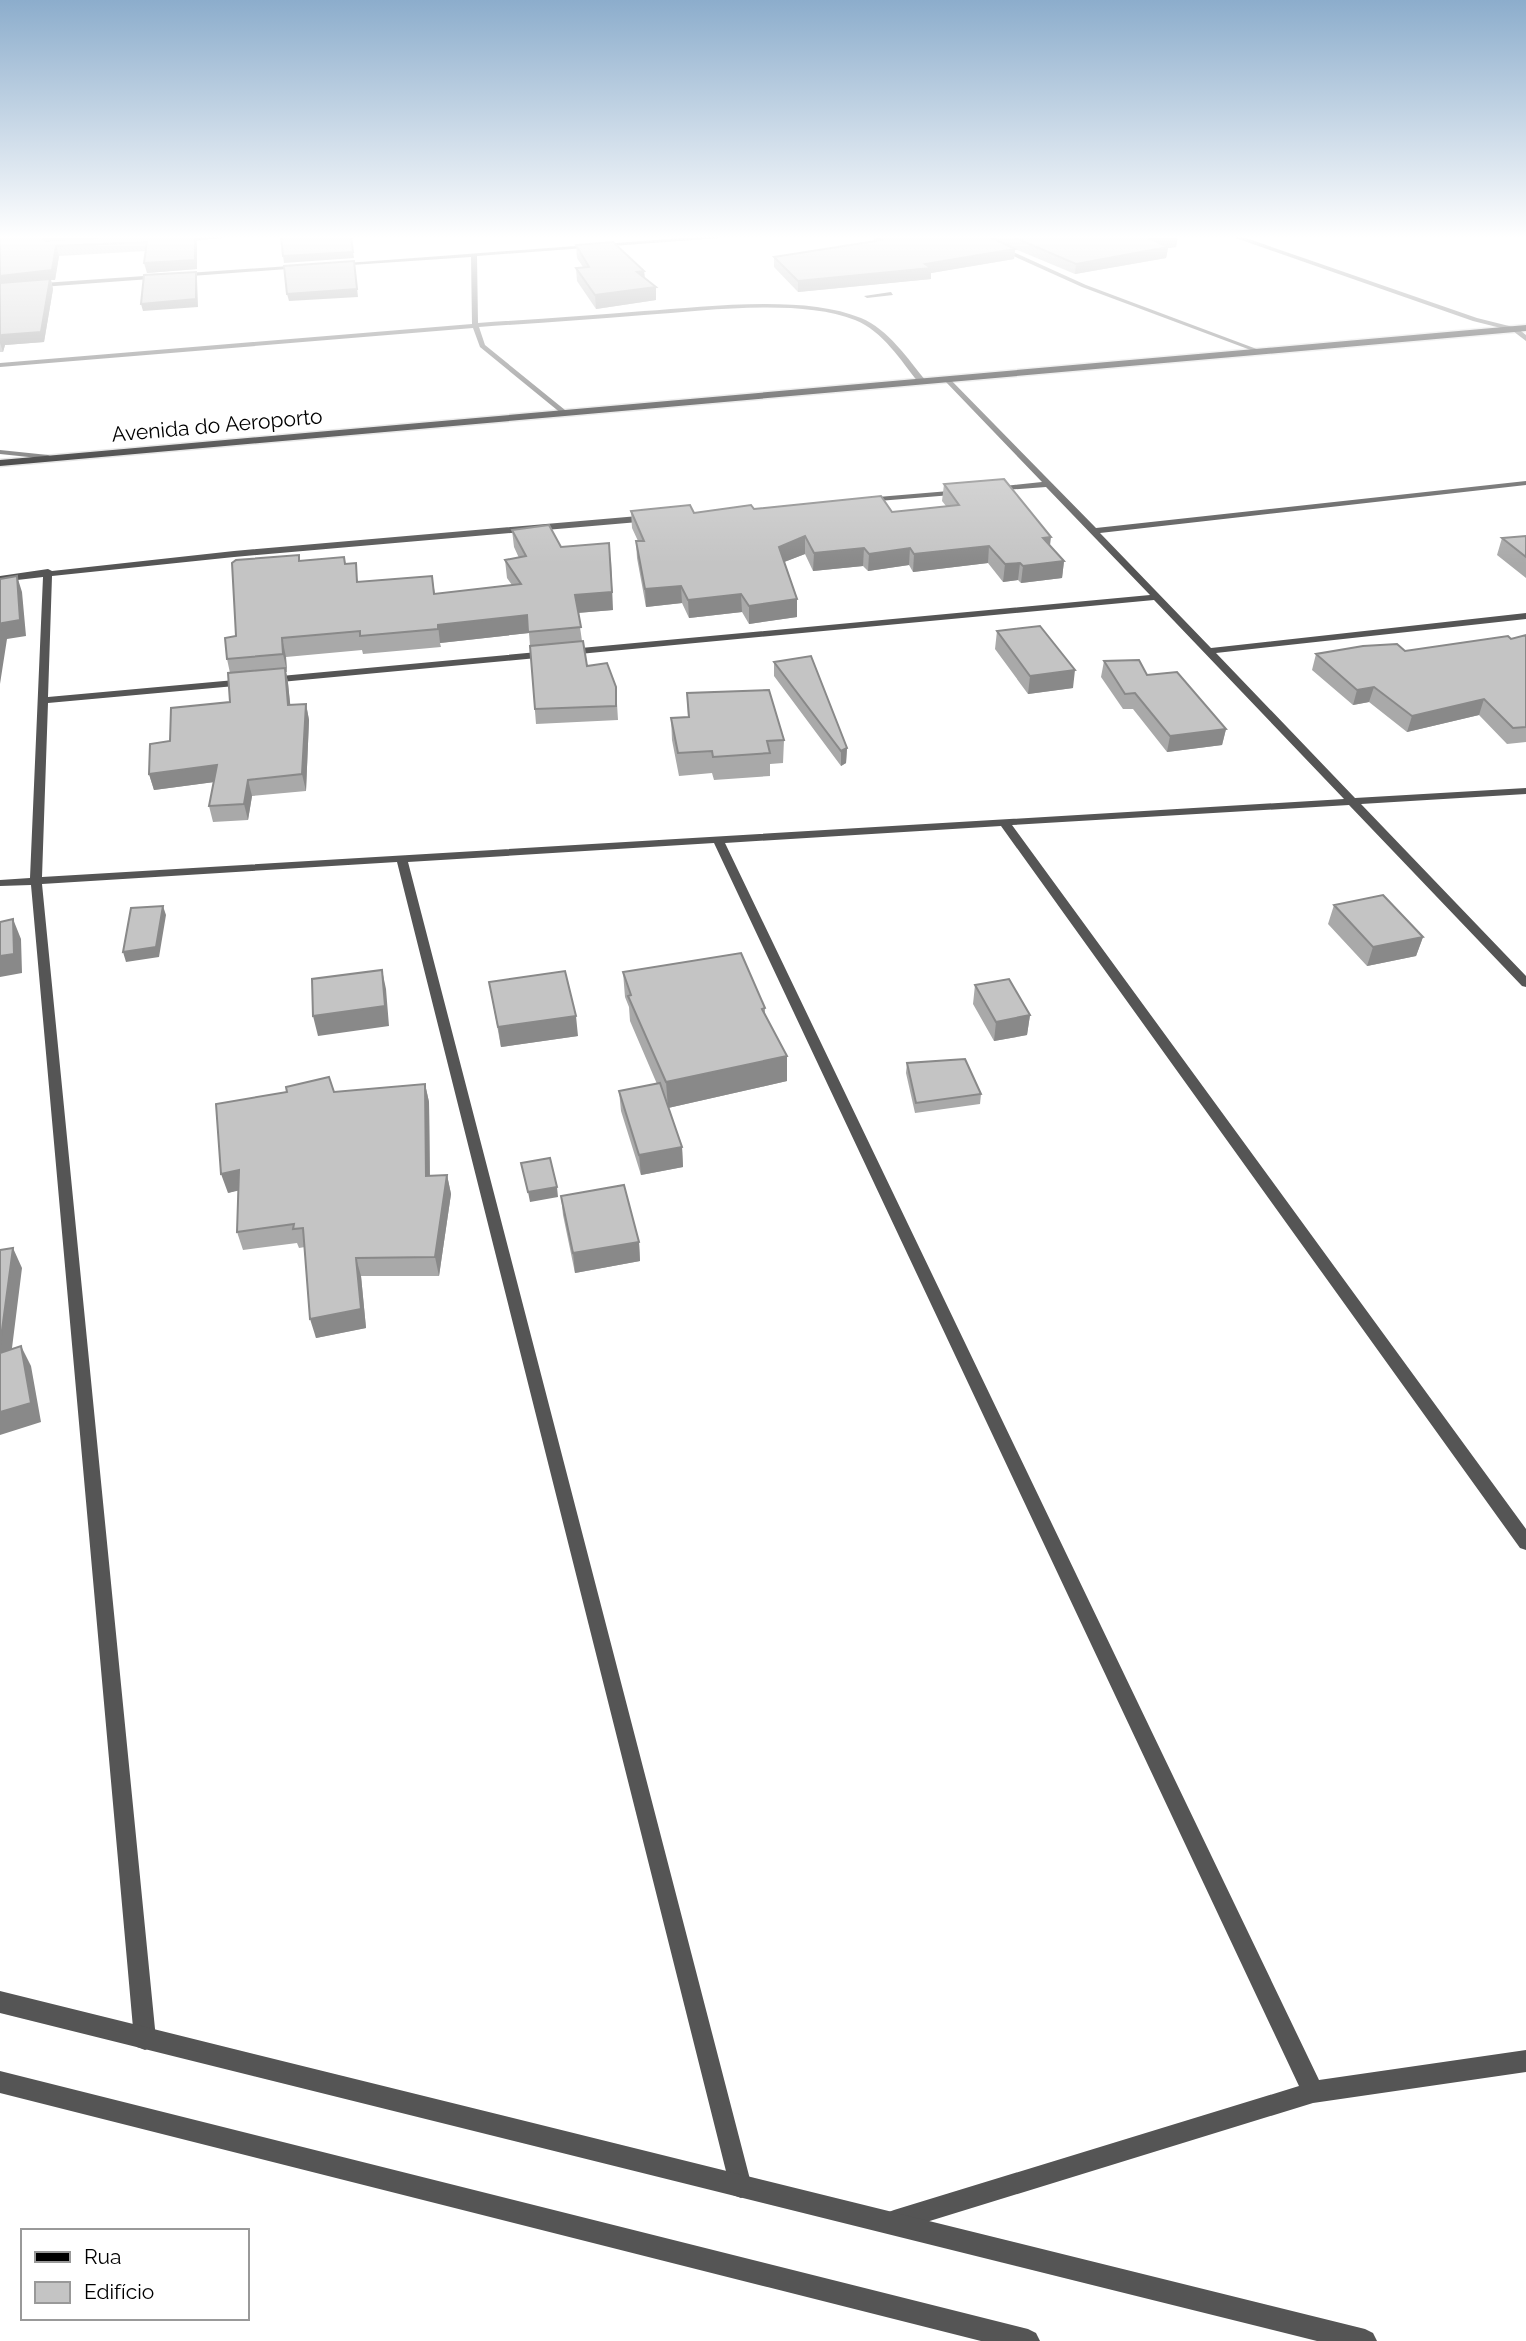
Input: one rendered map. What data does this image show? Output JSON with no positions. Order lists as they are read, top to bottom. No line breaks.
{"streets":{"main road":["Avenida do Aeroporto"]},"legend":["Rua","Edifício"]}
